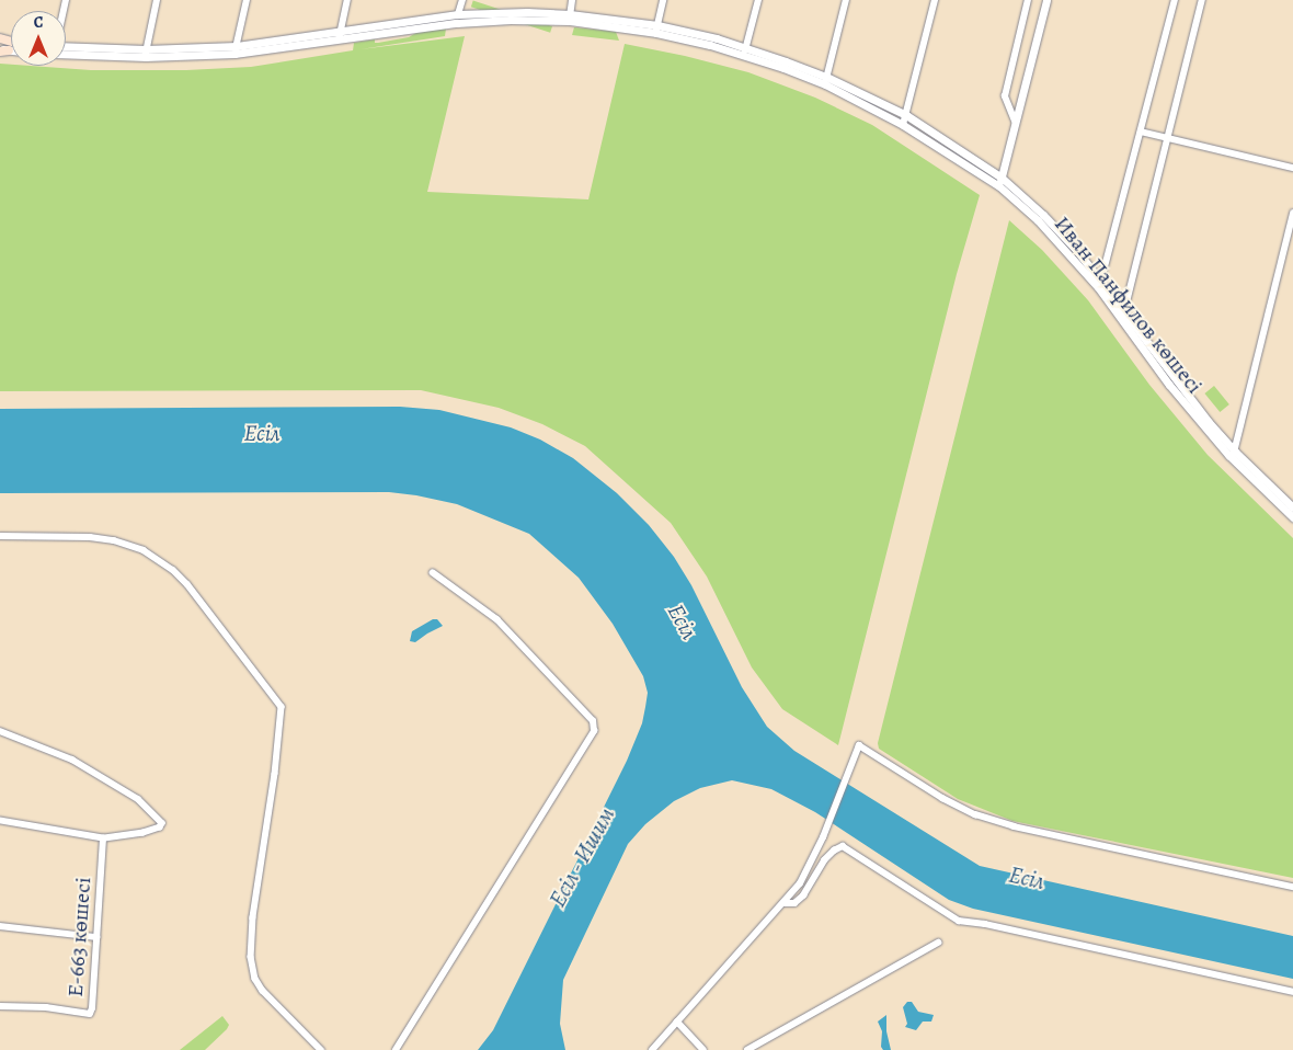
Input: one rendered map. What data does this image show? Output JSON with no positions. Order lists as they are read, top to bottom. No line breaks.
{"streets":{"street":["Иван Панфилов көшесі","Е-663 көшесі"]},"water":["Есіл","Есіл - Ишим"],"north":"top"}
